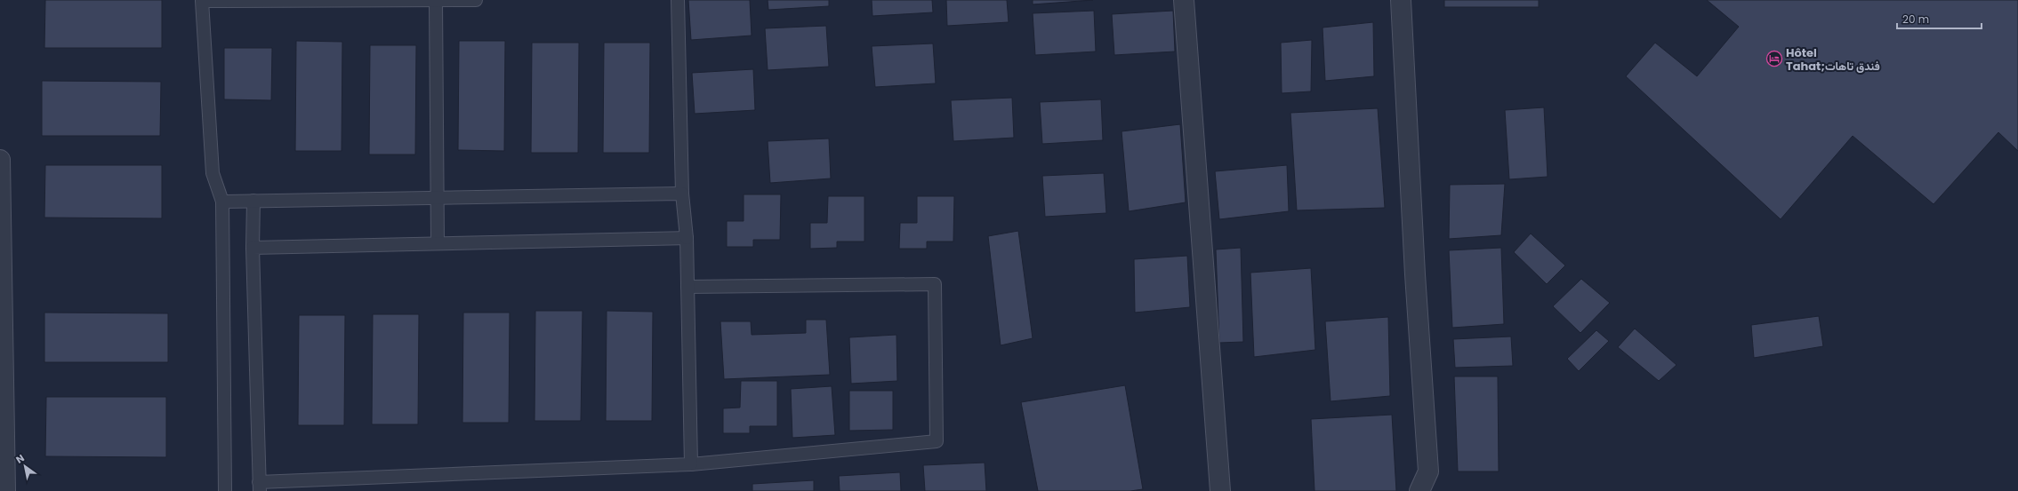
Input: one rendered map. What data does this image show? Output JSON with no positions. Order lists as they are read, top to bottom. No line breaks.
{"places":{"hotel":["Hôtel Tahat;فندق تاهات"]},"scale_bar":"20 m","north":"top left"}
